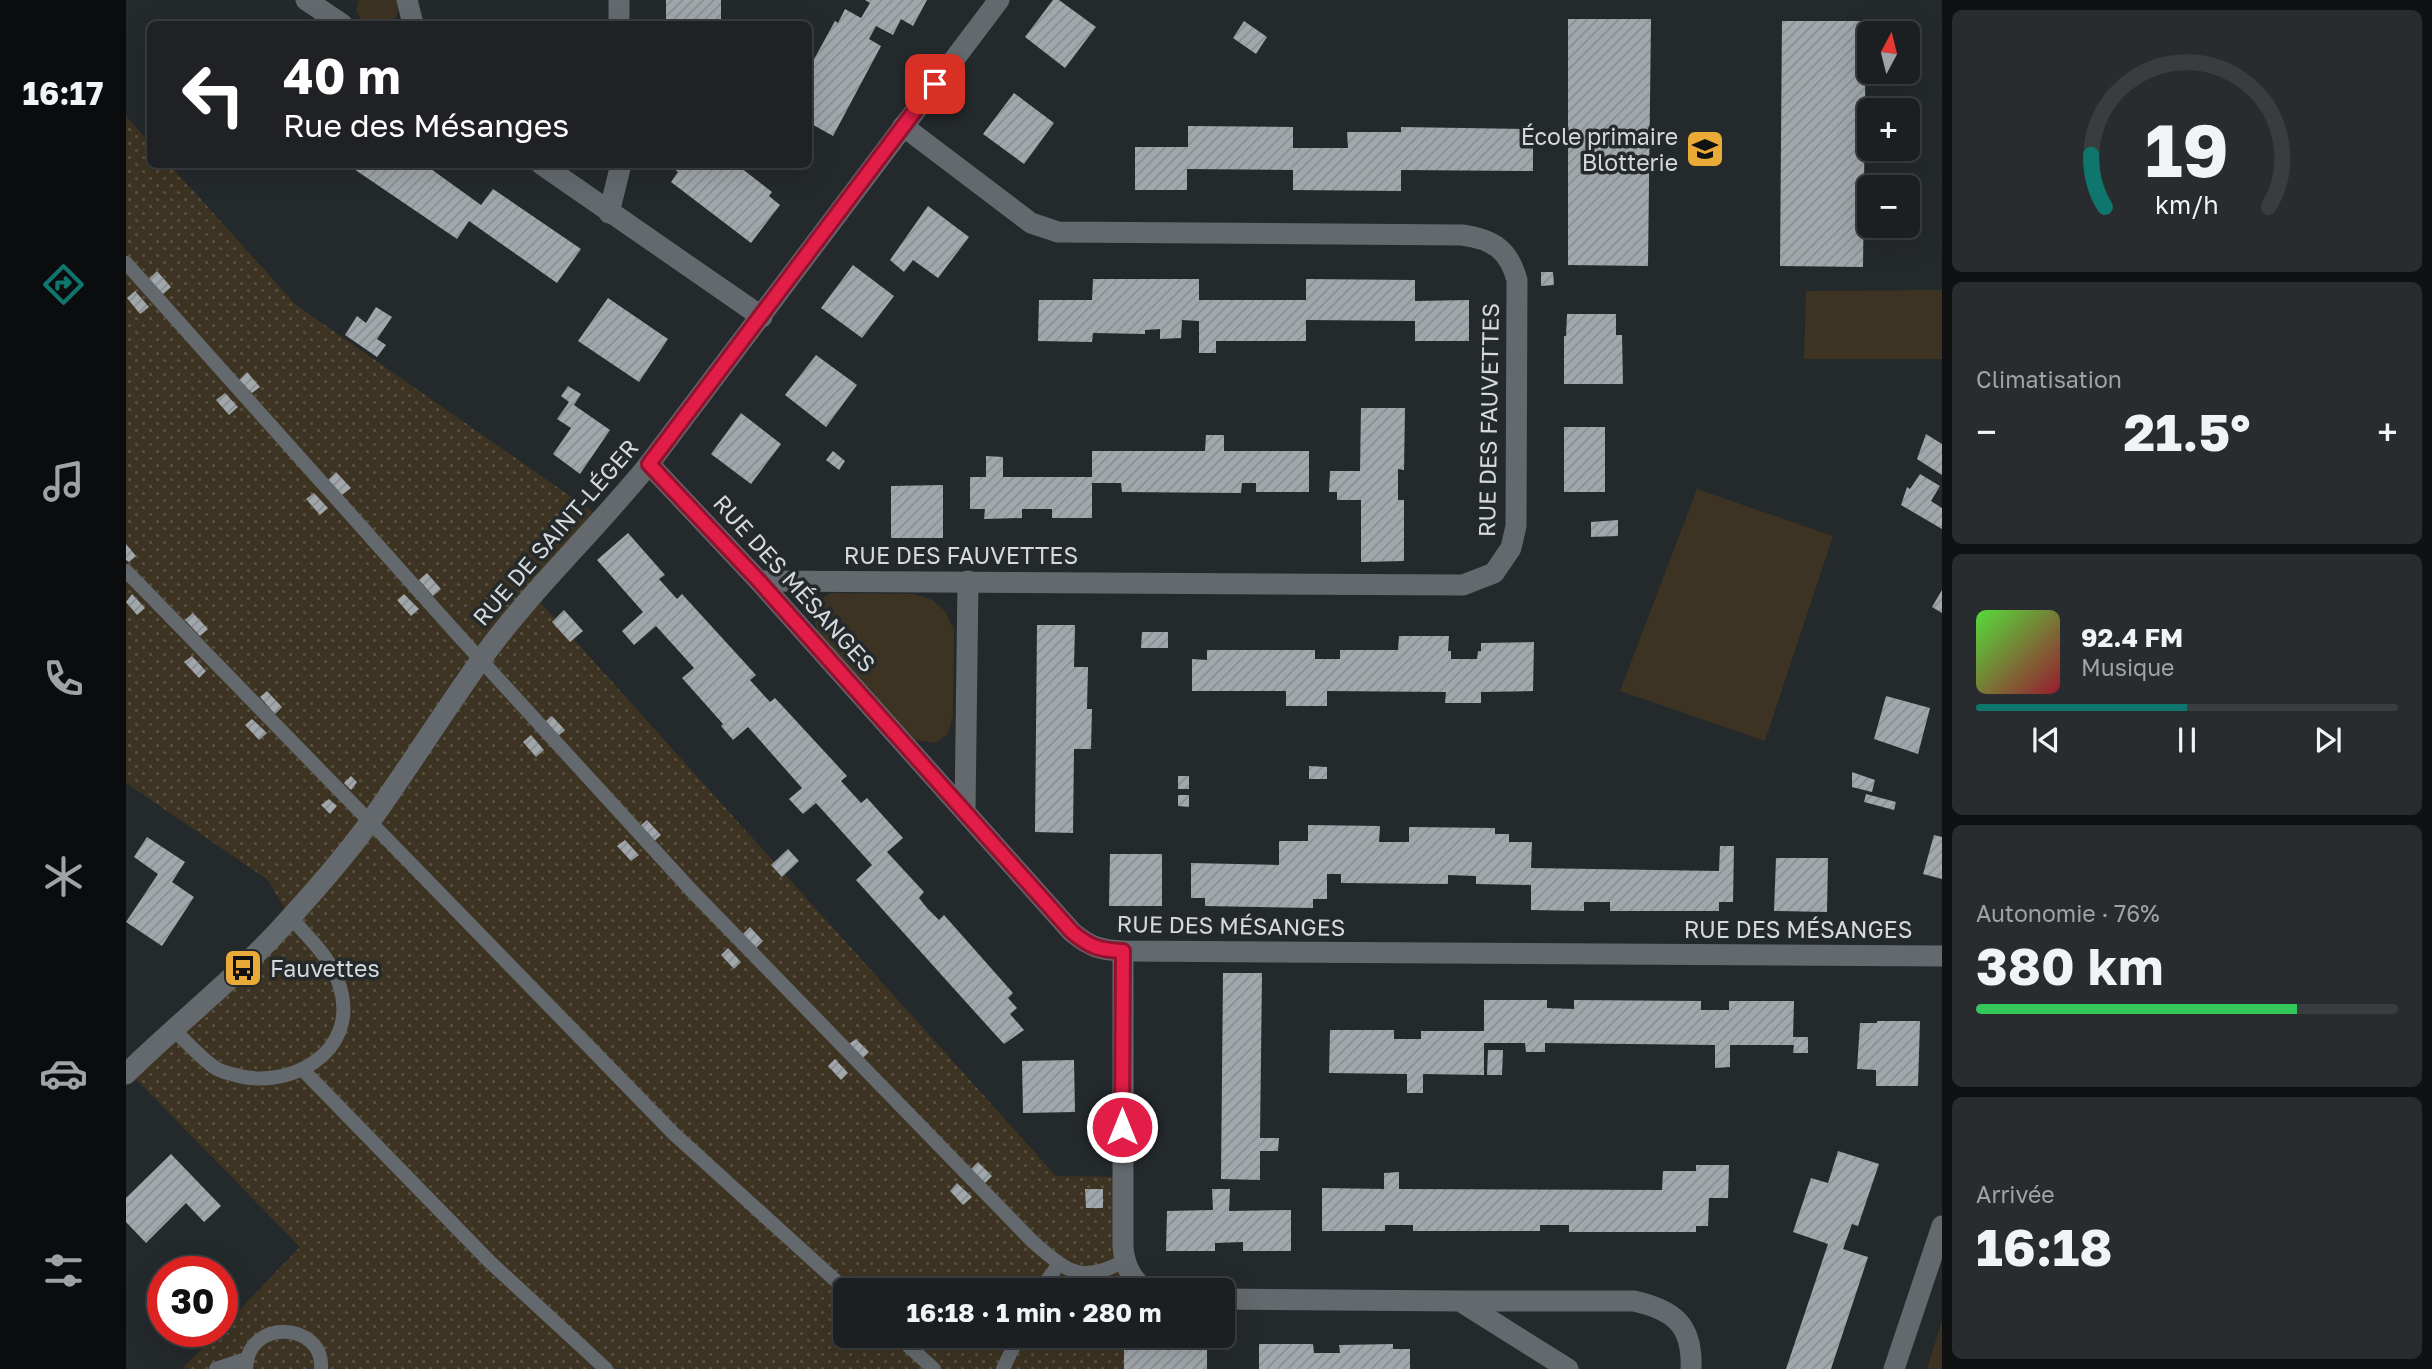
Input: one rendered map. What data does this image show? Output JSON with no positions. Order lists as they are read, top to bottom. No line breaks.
{"streets":{"street":["RUE DES FAUVETTES","RUE DE SAINT-LÉGER","RUE DES MÉSANGES"]},"crossings":[["RUE DES FAUVETTES","RUE DE SAINT-LÉGER"],["RUE DES FAUVETTES","RUE DES MÉSANGES"],["RUE DE SAINT-LÉGER","RUE DES MÉSANGES"]],"places":{"school or university":["École primaire Blotterie"],"bus stop":["Fauvettes"]},"north":"top","page":{"tabs":"16:17","map_buttons":["+","−"],"turn":["40 m","Rue des Mésanges"],"tile":["Climatisation",["Autonomie · 76%","380 km"],["Arrivée","16:18"]],"heat":["−","21.5°","+"],"song":["92.4 FM","Musique"],"limit":"30","trip":"16:18 · 1 min · 280 m","gauge":["19","km/h"]}}
